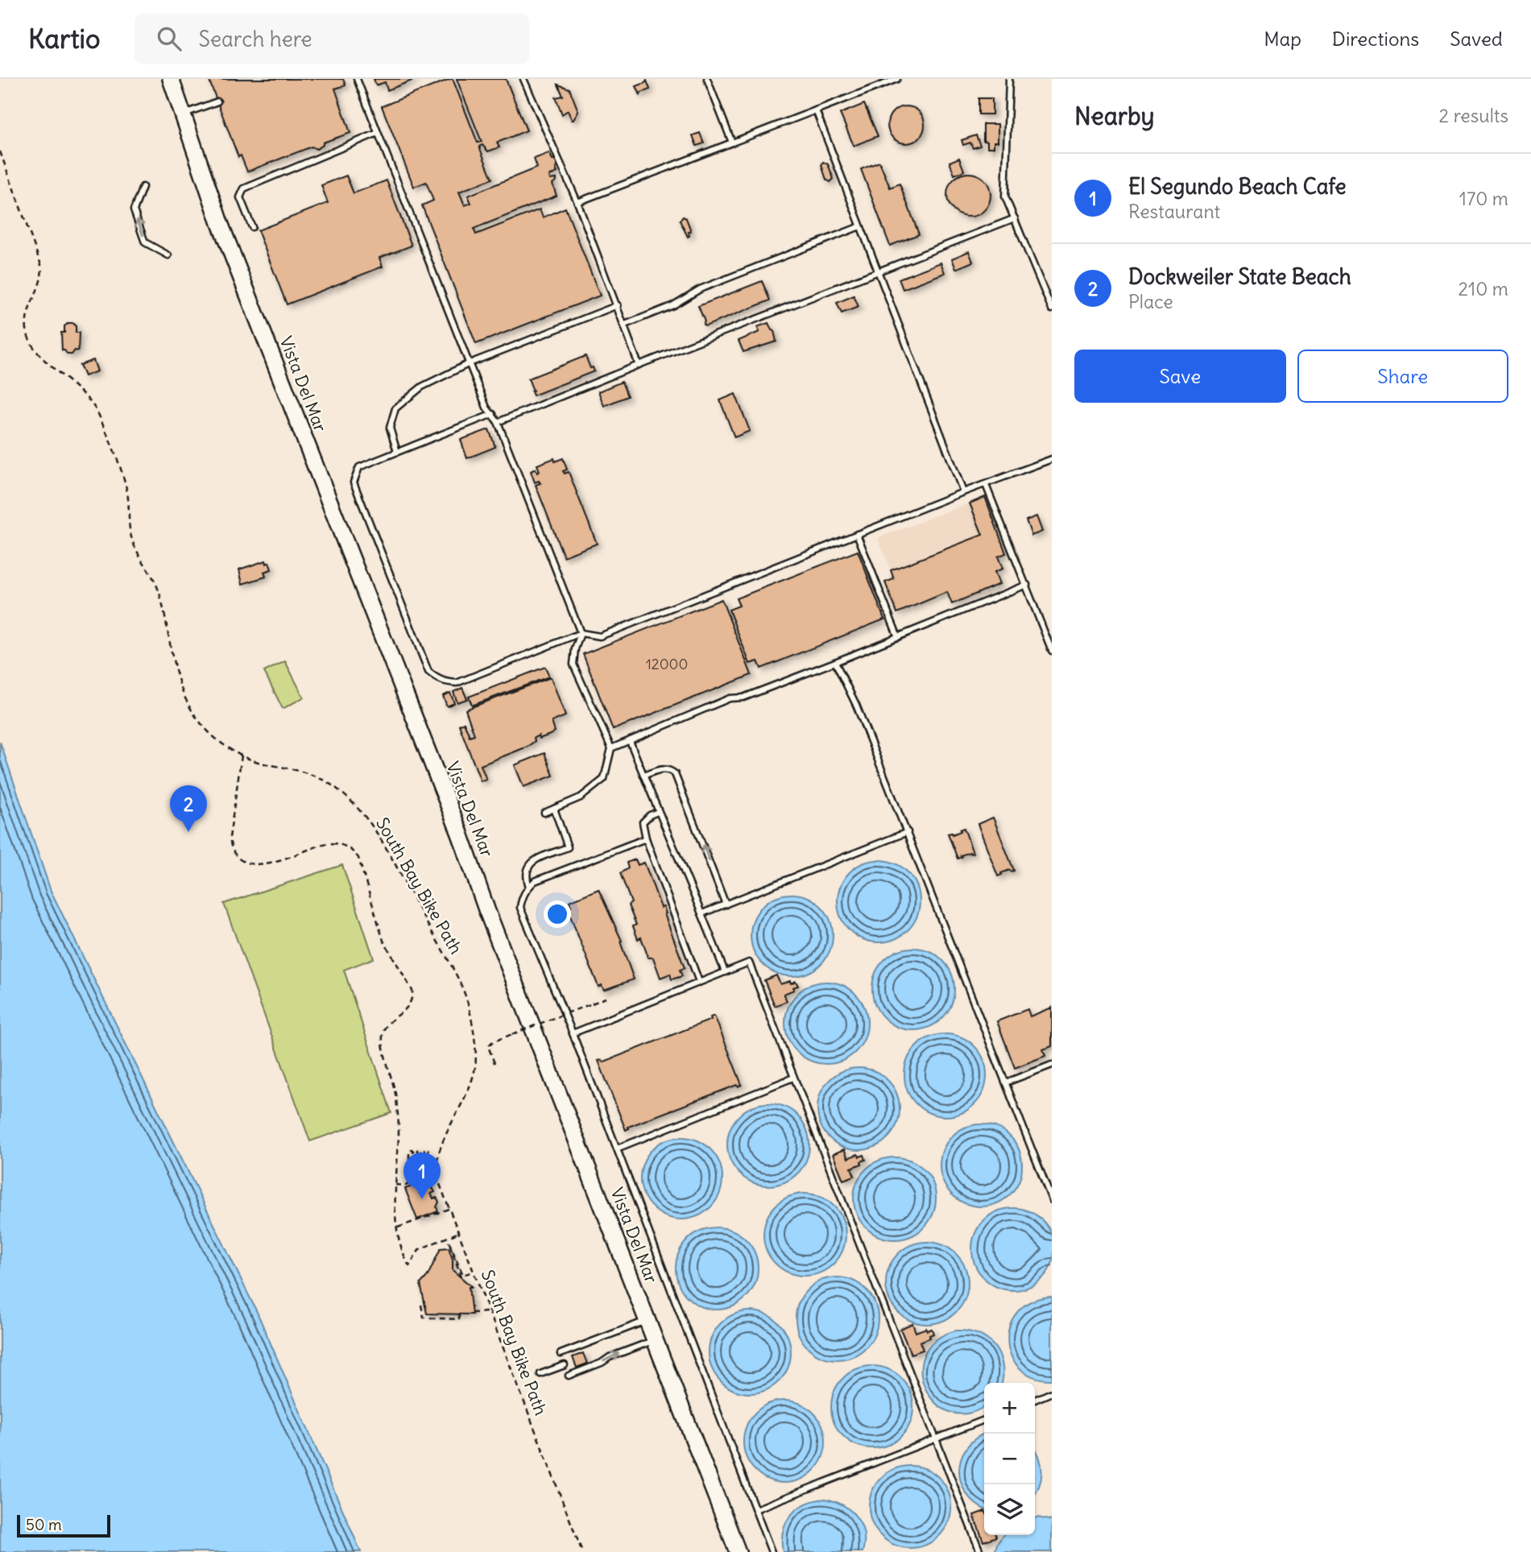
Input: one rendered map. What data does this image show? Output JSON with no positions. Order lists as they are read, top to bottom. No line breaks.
{"streets":{"main road":["Vista Del Mar"],"path":["South Bay Bike Path"]},"house_numbers":["12000"],"scale_bar":"50 m","page":{"header":"Kartio","search":"Search here","nav":["Map","Directions","Saved"],"heading":["Nearby","2 results"],"list":[{"mark":"1","name":"El Segundo Beach Cafe","note":"Restaurant","value":"170 m"},{"mark":"2","name":"Dockweiler State Beach","note":"Place","value":"210 m"}],"buttons":["Save","Share"],"pins":["2","1"],"map_buttons":["+","−"],"scale":"50 m"}}
